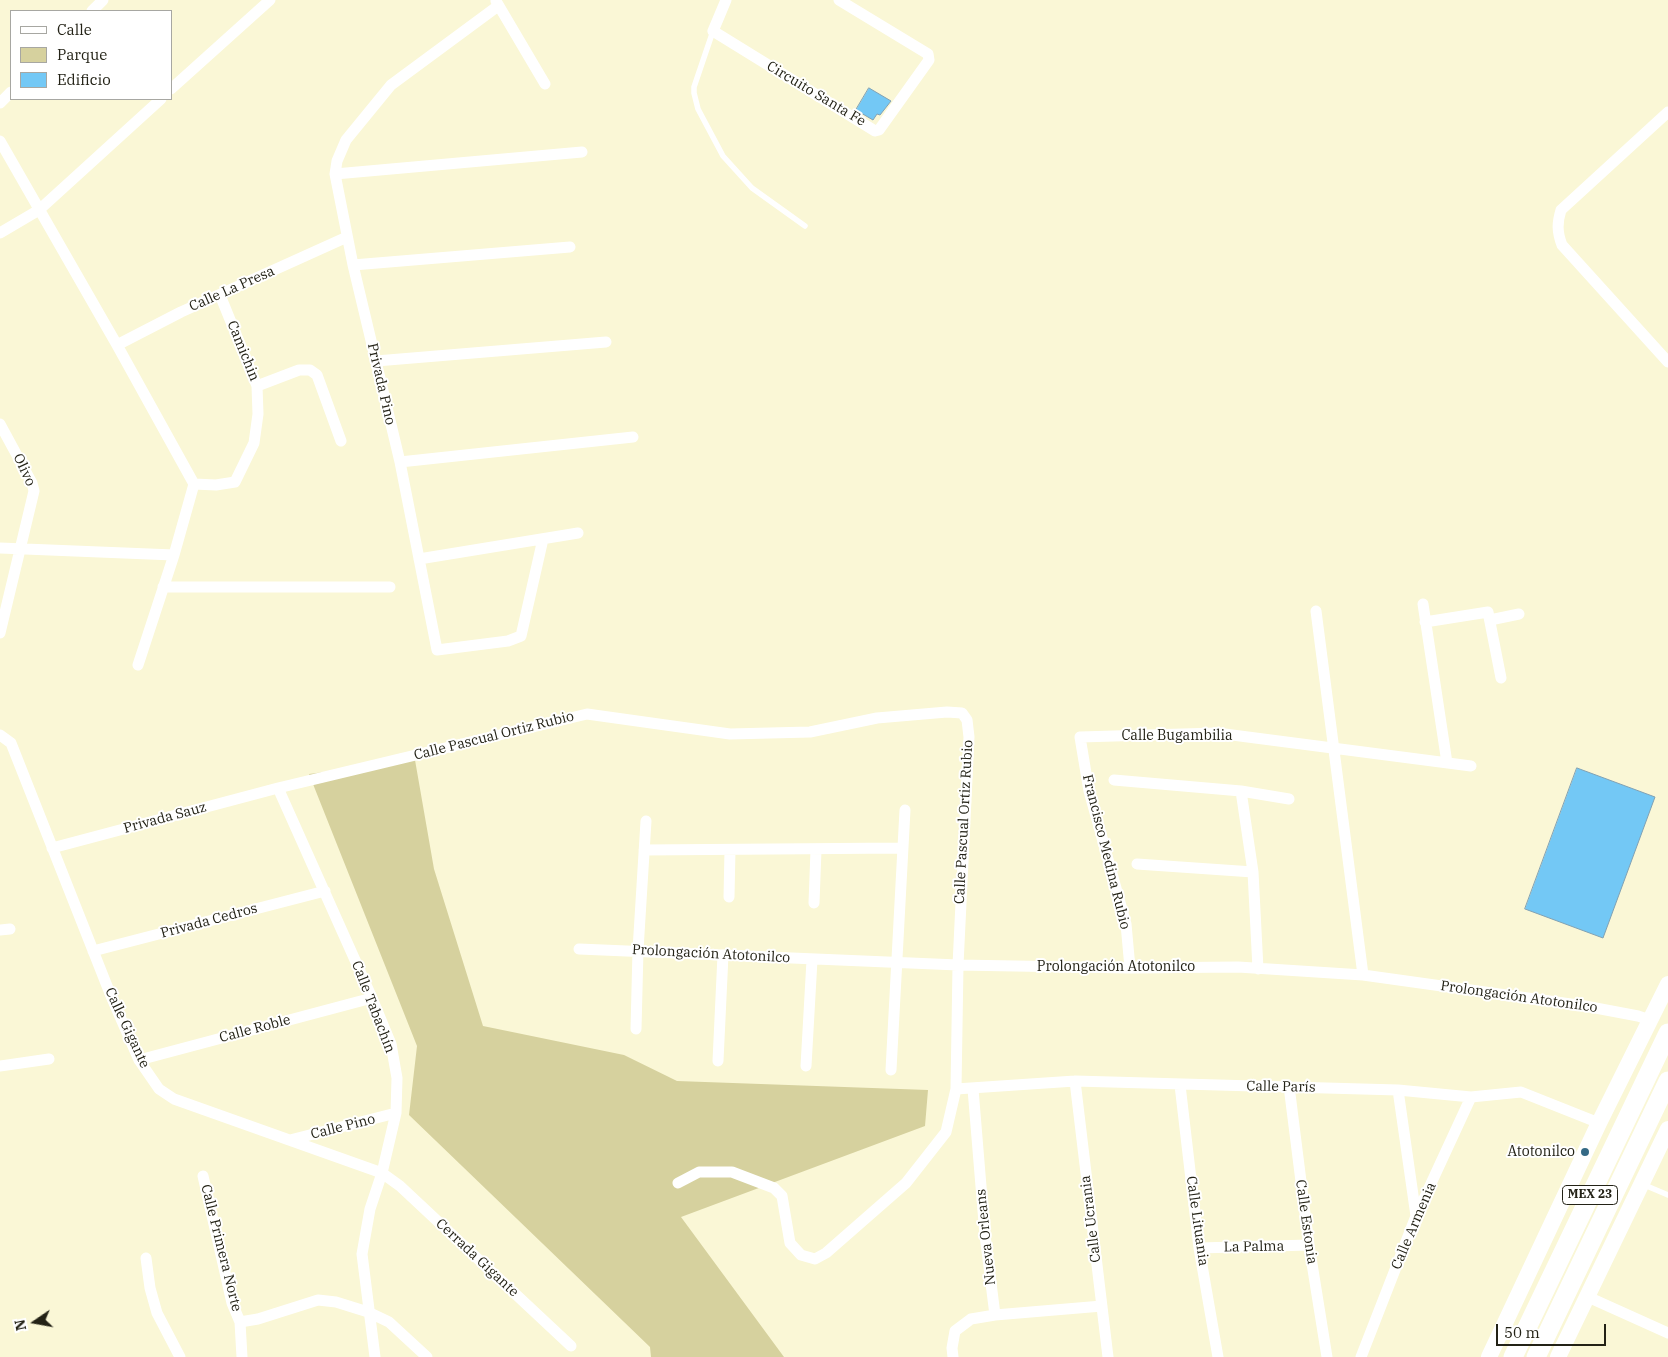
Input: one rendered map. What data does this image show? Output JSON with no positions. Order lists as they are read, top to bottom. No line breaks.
{"streets":{"main road":["MEX 23"],"street":["Circuito Santa Fe","Calle La Presa","Camichin","Privada Pino","Olivo","Calle Pascual Ortiz Rubio","Calle Bugambilia","Privada Sauz","Francisco Medina Rubio","Privada Cedros","Prolongación Atotonilco","Calle Tabachín","Calle Gigante","Calle Roble","Calle París","Calle Pino","Calle Ucrania","Calle Lituania","Calle Estonia","Calle Armenia","Nueva Orleans","La Palma","Calle Primera Norte","Cerrada Gigante"]},"crossings":[["Calle La Presa","Camichin"],["Calle La Presa","Privada Pino"],["Calle Pascual Ortiz Rubio","Privada Sauz"],["Calle Pascual Ortiz Rubio","Prolongación Atotonilco"],["Calle Pascual Ortiz Rubio","Calle Tabachín"],["Calle Pascual Ortiz Rubio","Calle París"],["Calle Bugambilia","Francisco Medina Rubio"],["Privada Sauz","Calle Tabachín"],["Privada Sauz","Calle Gigante"],["Francisco Medina Rubio","Prolongación Atotonilco"],["Privada Cedros","Calle Tabachín"],["Privada Cedros","Calle Gigante"],["Calle Tabachín","Calle Gigante"],["Calle Tabachín","Calle Roble"],["Calle Tabachín","Calle Pino"],["Calle Tabachín","Calle Primera Norte"],["Calle Tabachín","Cerrada Gigante"],["Calle Gigante","Calle Roble"],["Calle Gigante","Calle Pino"],["Calle Gigante","Cerrada Gigante"],["Calle París","Calle Ucrania"],["Calle París","Calle Lituania"],["Calle París","Calle Estonia"],["Calle París","Calle Armenia"],["Calle París","Nueva Orleans"],["Calle Lituania","La Palma"],["Calle Estonia","La Palma"]],"places":["Atotonilco"],"legend":["Calle","Parque","Edificio"],"scale_bar":"50 m","north":"left"}
